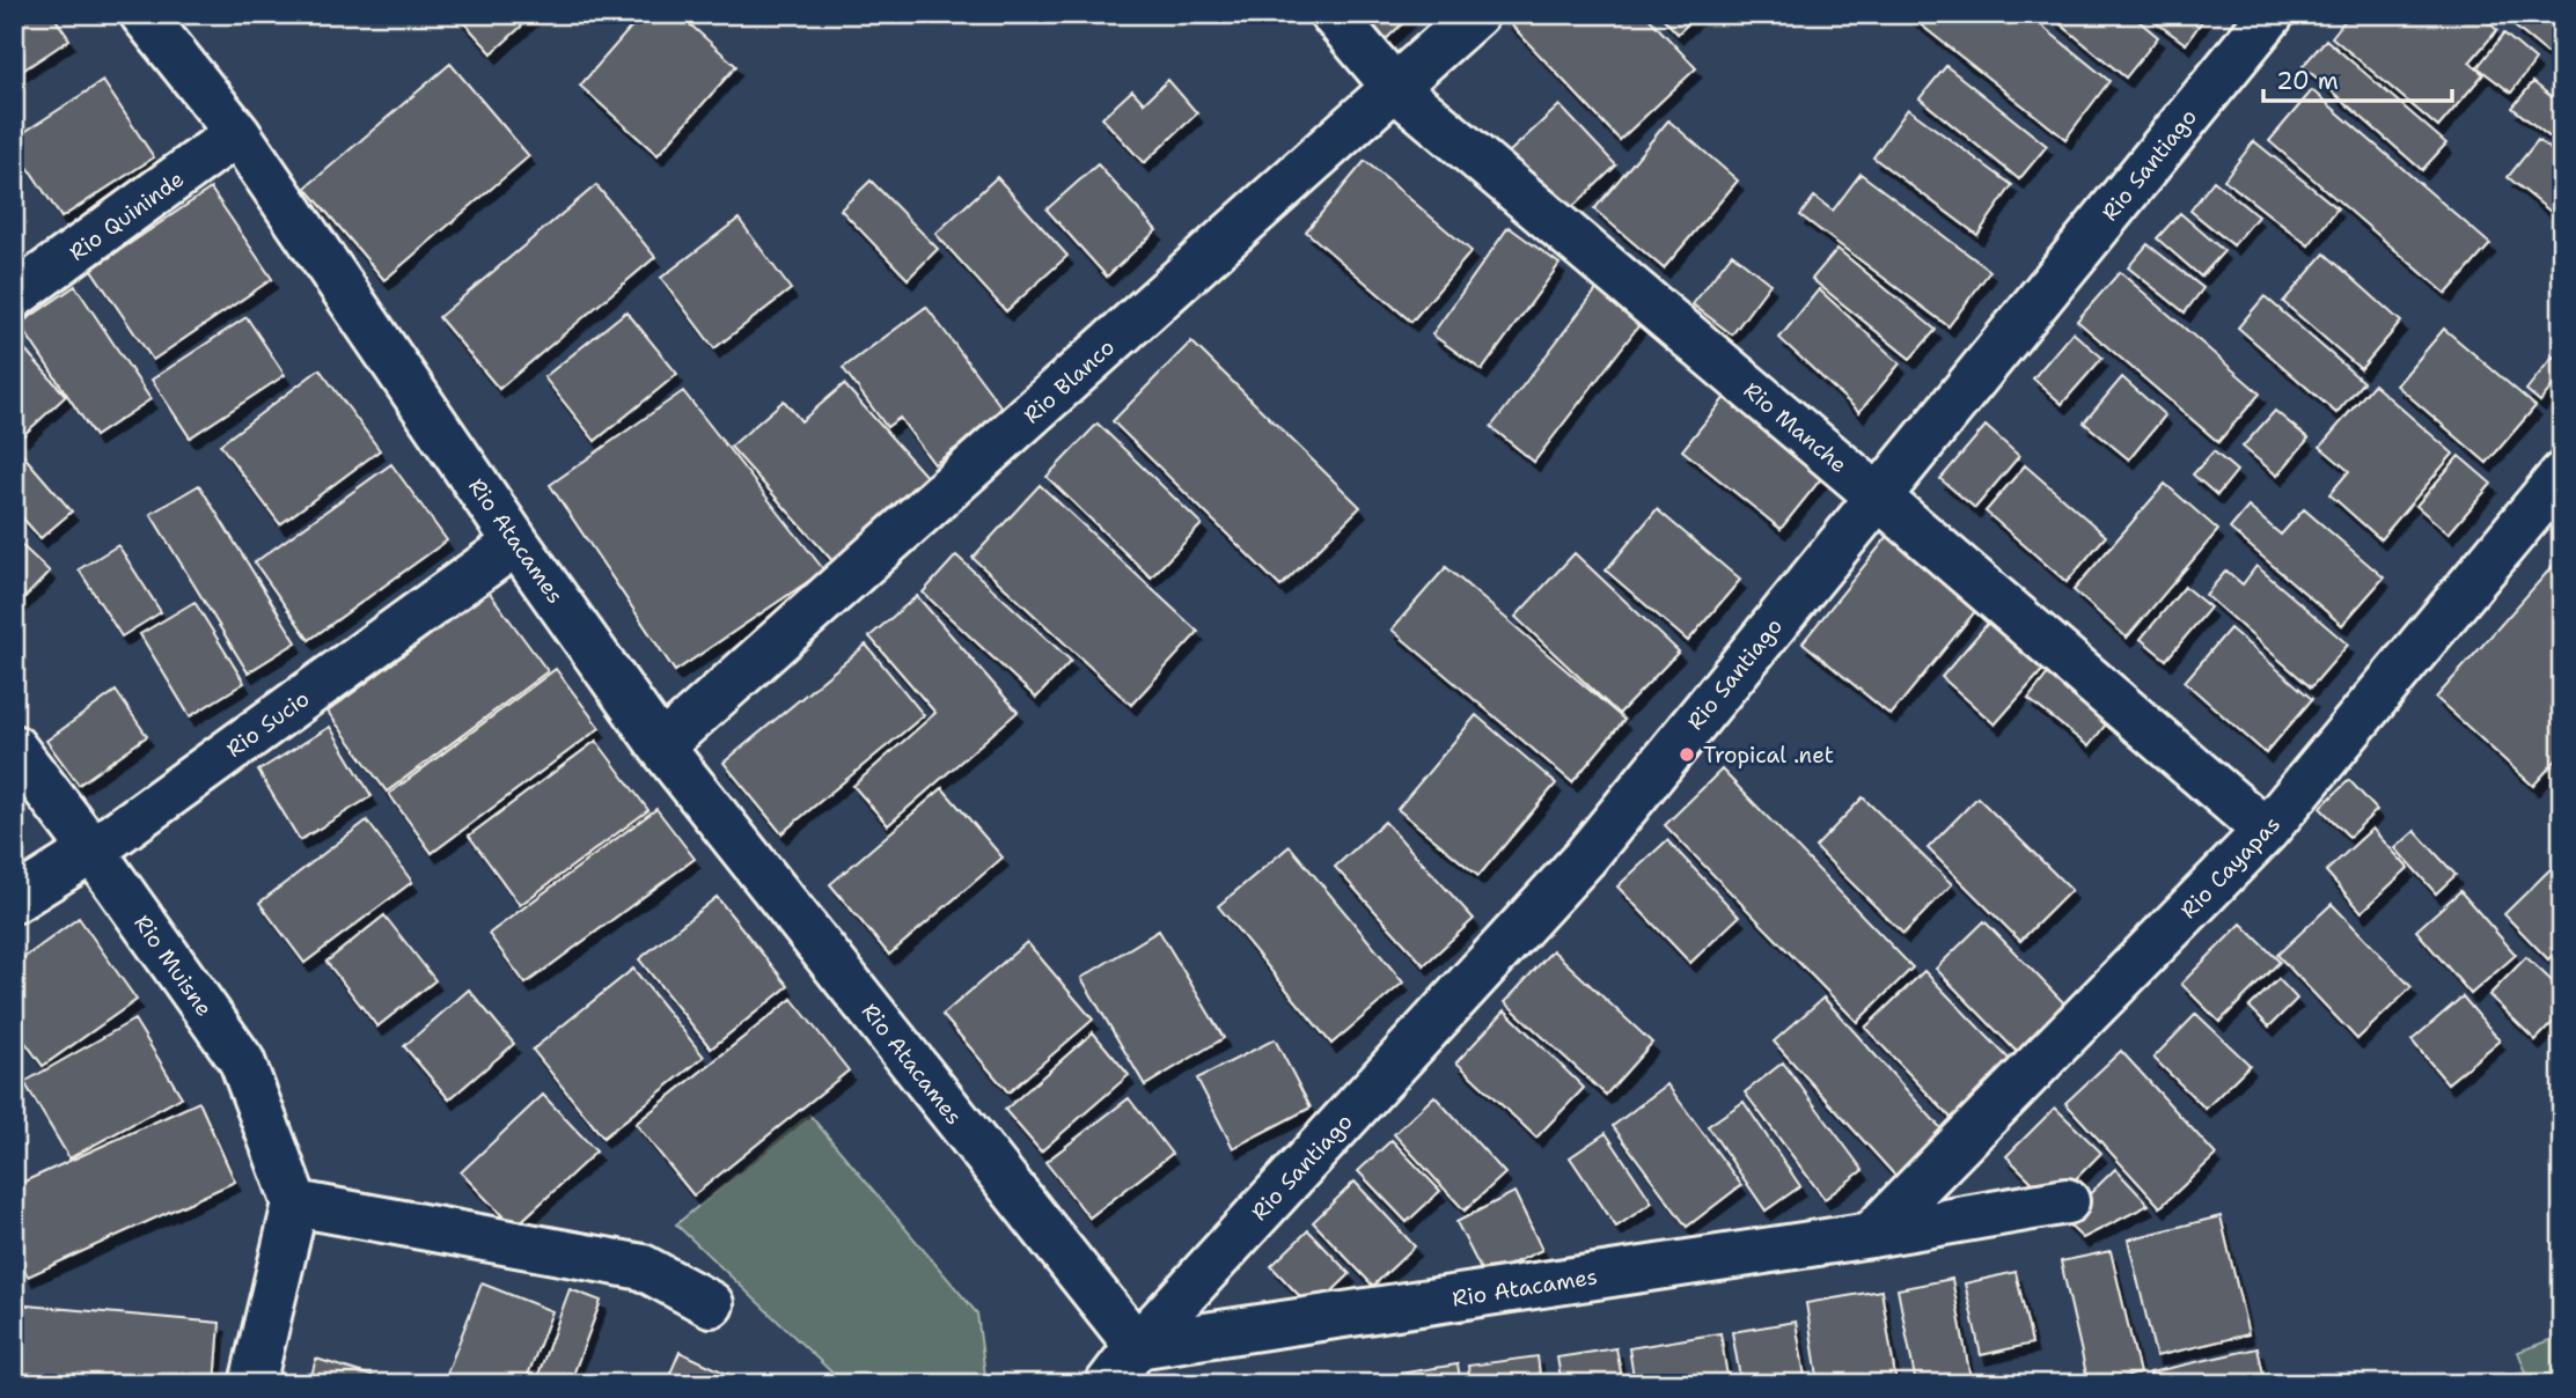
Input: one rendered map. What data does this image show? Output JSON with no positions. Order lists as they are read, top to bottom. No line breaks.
{"streets":{"street":["Rio Santiago","Rio Quininde","Rio Blanco","Rio Manche","Rio Atacames","Rio Sucio","Rio Cayapas","Rio Muisne"]},"crossings":[["Rio Santiago","Rio Manche"],["Rio Santiago","Rio Atacames"],["Rio Quininde","Rio Atacames"],["Rio Blanco","Rio Manche"],["Rio Blanco","Rio Atacames"],["Rio Manche","Rio Cayapas"],["Rio Atacames","Rio Sucio"],["Rio Atacames","Rio Cayapas"],["Rio Sucio","Rio Muisne"]],"places":["Tropical .net"],"scale_bar":"20 m"}
